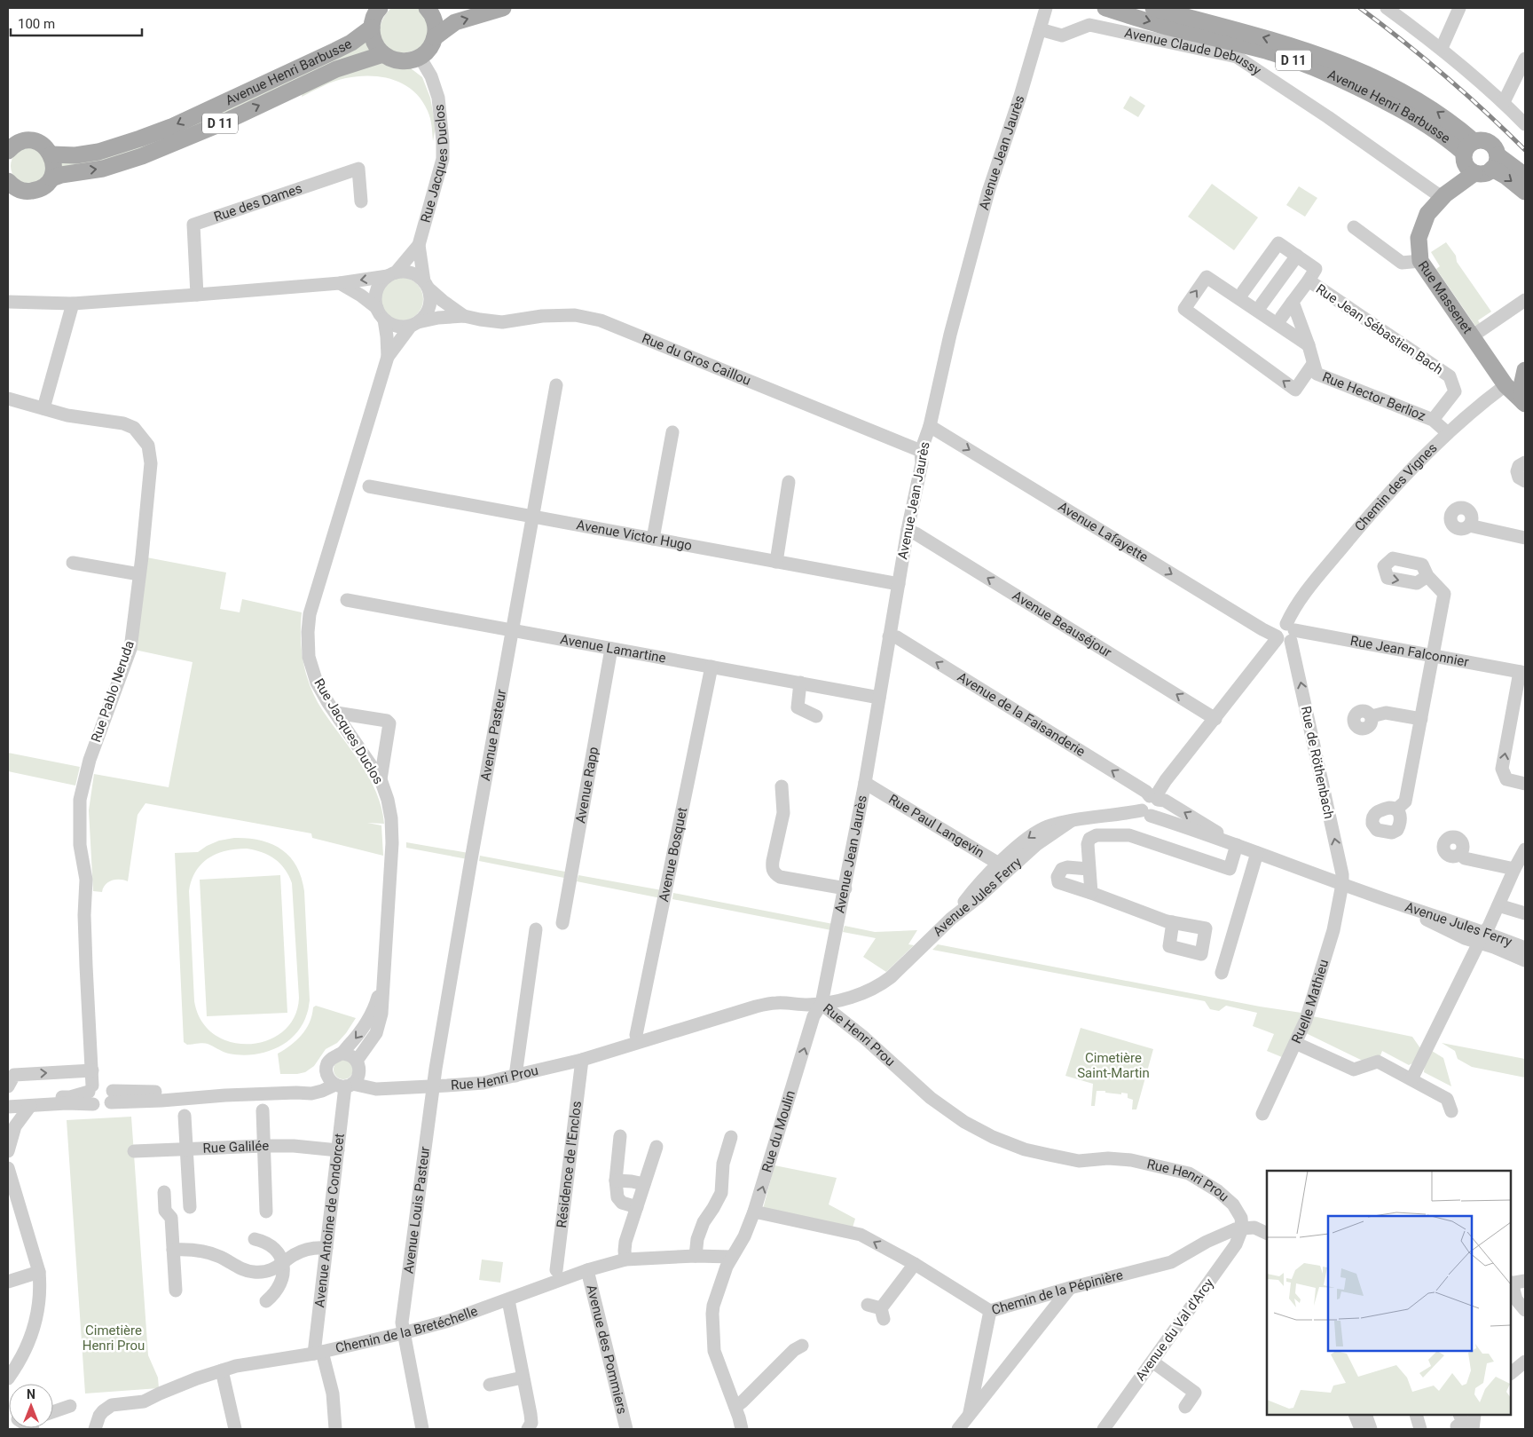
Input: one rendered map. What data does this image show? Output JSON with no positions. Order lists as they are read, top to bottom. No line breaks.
{"streets":{"main road":["D 11","Avenue Henri Barbusse","Rue Massenet"],"street":["Avenue Claude Debussy","Avenue Jean Jaurès","Rue Jacques Duclos","Rue des Dames","Rue Jean Sébastien Bach","Rue du Gros Caillou","Rue Hector Berlioz","Chemin des Vignes","Avenue Lafayette","Avenue Victor Hugo","Avenue Beauséjour","Avenue Lamartine","Rue Jean Falconnier","Rue Pablo Neruda","Avenue de la Faisanderie","Avenue Pasteur","Rue de Röthenbach","Avenue Rapp","Rue Paul Langevin","Avenue Bosquet","Avenue Jules Ferry","Ruelle Mathieu","Rue Henri Prou","Rue du Moulin","Rue Galilée","Résidence de l'Enclos","Avenue Louis Pasteur","Avenue Antoine de Condorcet","Chemin de la Pépinière","Chemin de la Bretéchelle","Avenue du Val d'Arcy","Avenue des Pommiers"]},"crossings":[["Avenue Claude Debussy","Avenue Jean Jaurès"],["Avenue Claude Debussy","Rue Massenet"],["Avenue Henri Barbusse","Rue Massenet"],["Avenue Jean Jaurès","Rue du Gros Caillou"],["Avenue Jean Jaurès","Avenue Lafayette"],["Avenue Jean Jaurès","Avenue Victor Hugo"],["Avenue Jean Jaurès","Avenue Beauséjour"],["Avenue Jean Jaurès","Avenue Lamartine"],["Avenue Jean Jaurès","Avenue de la Faisanderie"],["Avenue Jean Jaurès","Rue Paul Langevin"],["Avenue Jean Jaurès","Avenue Jules Ferry"],["Avenue Jean Jaurès","Rue Henri Prou"],["Avenue Jean Jaurès","Rue du Moulin"],["Rue Jacques Duclos","Rue du Gros Caillou"],["Rue Jacques Duclos","Rue Henri Prou"],["Rue Jacques Duclos","Avenue Antoine de Condorcet"],["Rue Massenet","Chemin des Vignes"],["Rue Jean Sébastien Bach","Rue Hector Berlioz"],["Rue Hector Berlioz","Chemin des Vignes"],["Chemin des Vignes","Avenue Lafayette"],["Chemin des Vignes","Avenue Beauséjour"],["Chemin des Vignes","Rue Jean Falconnier"],["Chemin des Vignes","Avenue de la Faisanderie"],["Chemin des Vignes","Rue de Röthenbach"],["Chemin des Vignes","Avenue Jules Ferry"],["Avenue Lafayette","Rue Jean Falconnier"],["Avenue Lafayette","Rue de Röthenbach"],["Avenue Victor Hugo","Avenue Pasteur"],["Avenue Lamartine","Avenue Pasteur"],["Avenue Lamartine","Avenue Rapp"],["Avenue Lamartine","Avenue Bosquet"],["Rue Jean Falconnier","Rue de Röthenbach"],["Avenue de la Faisanderie","Avenue Jules Ferry"],["Avenue Pasteur","Rue Henri Prou"],["Avenue Pasteur","Avenue Louis Pasteur"],["Rue de Röthenbach","Avenue Jules Ferry"],["Rue de Röthenbach","Ruelle Mathieu"],["Rue Paul Langevin","Avenue Jules Ferry"],["Avenue Bosquet","Rue Henri Prou"],["Avenue Jules Ferry","Ruelle Mathieu"],["Avenue Jules Ferry","Rue Henri Prou"],["Avenue Jules Ferry","Rue du Moulin"],["Rue Henri Prou","Rue du Moulin"],["Rue Henri Prou","Résidence de l'Enclos"],["Rue Henri Prou","Avenue Louis Pasteur"],["Rue Henri Prou","Avenue Antoine de Condorcet"],["Rue Henri Prou","Chemin de la Pépinière"],["Rue Henri Prou","Avenue du Val d'Arcy"],["Rue du Moulin","Chemin de la Pépinière"],["Rue du Moulin","Chemin de la Bretéchelle"],["Rue Galilée","Avenue Antoine de Condorcet"],["Avenue Louis Pasteur","Chemin de la Bretéchelle"],["Avenue Antoine de Condorcet","Chemin de la Bretéchelle"],["Chemin de la Pépinière","Avenue du Val d'Arcy"],["Chemin de la Bretéchelle","Avenue des Pommiers"]],"one_way":["Avenue Lafayette","Avenue Beauséjour","Avenue de la Faisanderie","Rue de Röthenbach"],"parks":["Cimetière Saint-Martin","Cimetière Henri Prou"],"scale_bar":"100 m","north":"top"}
